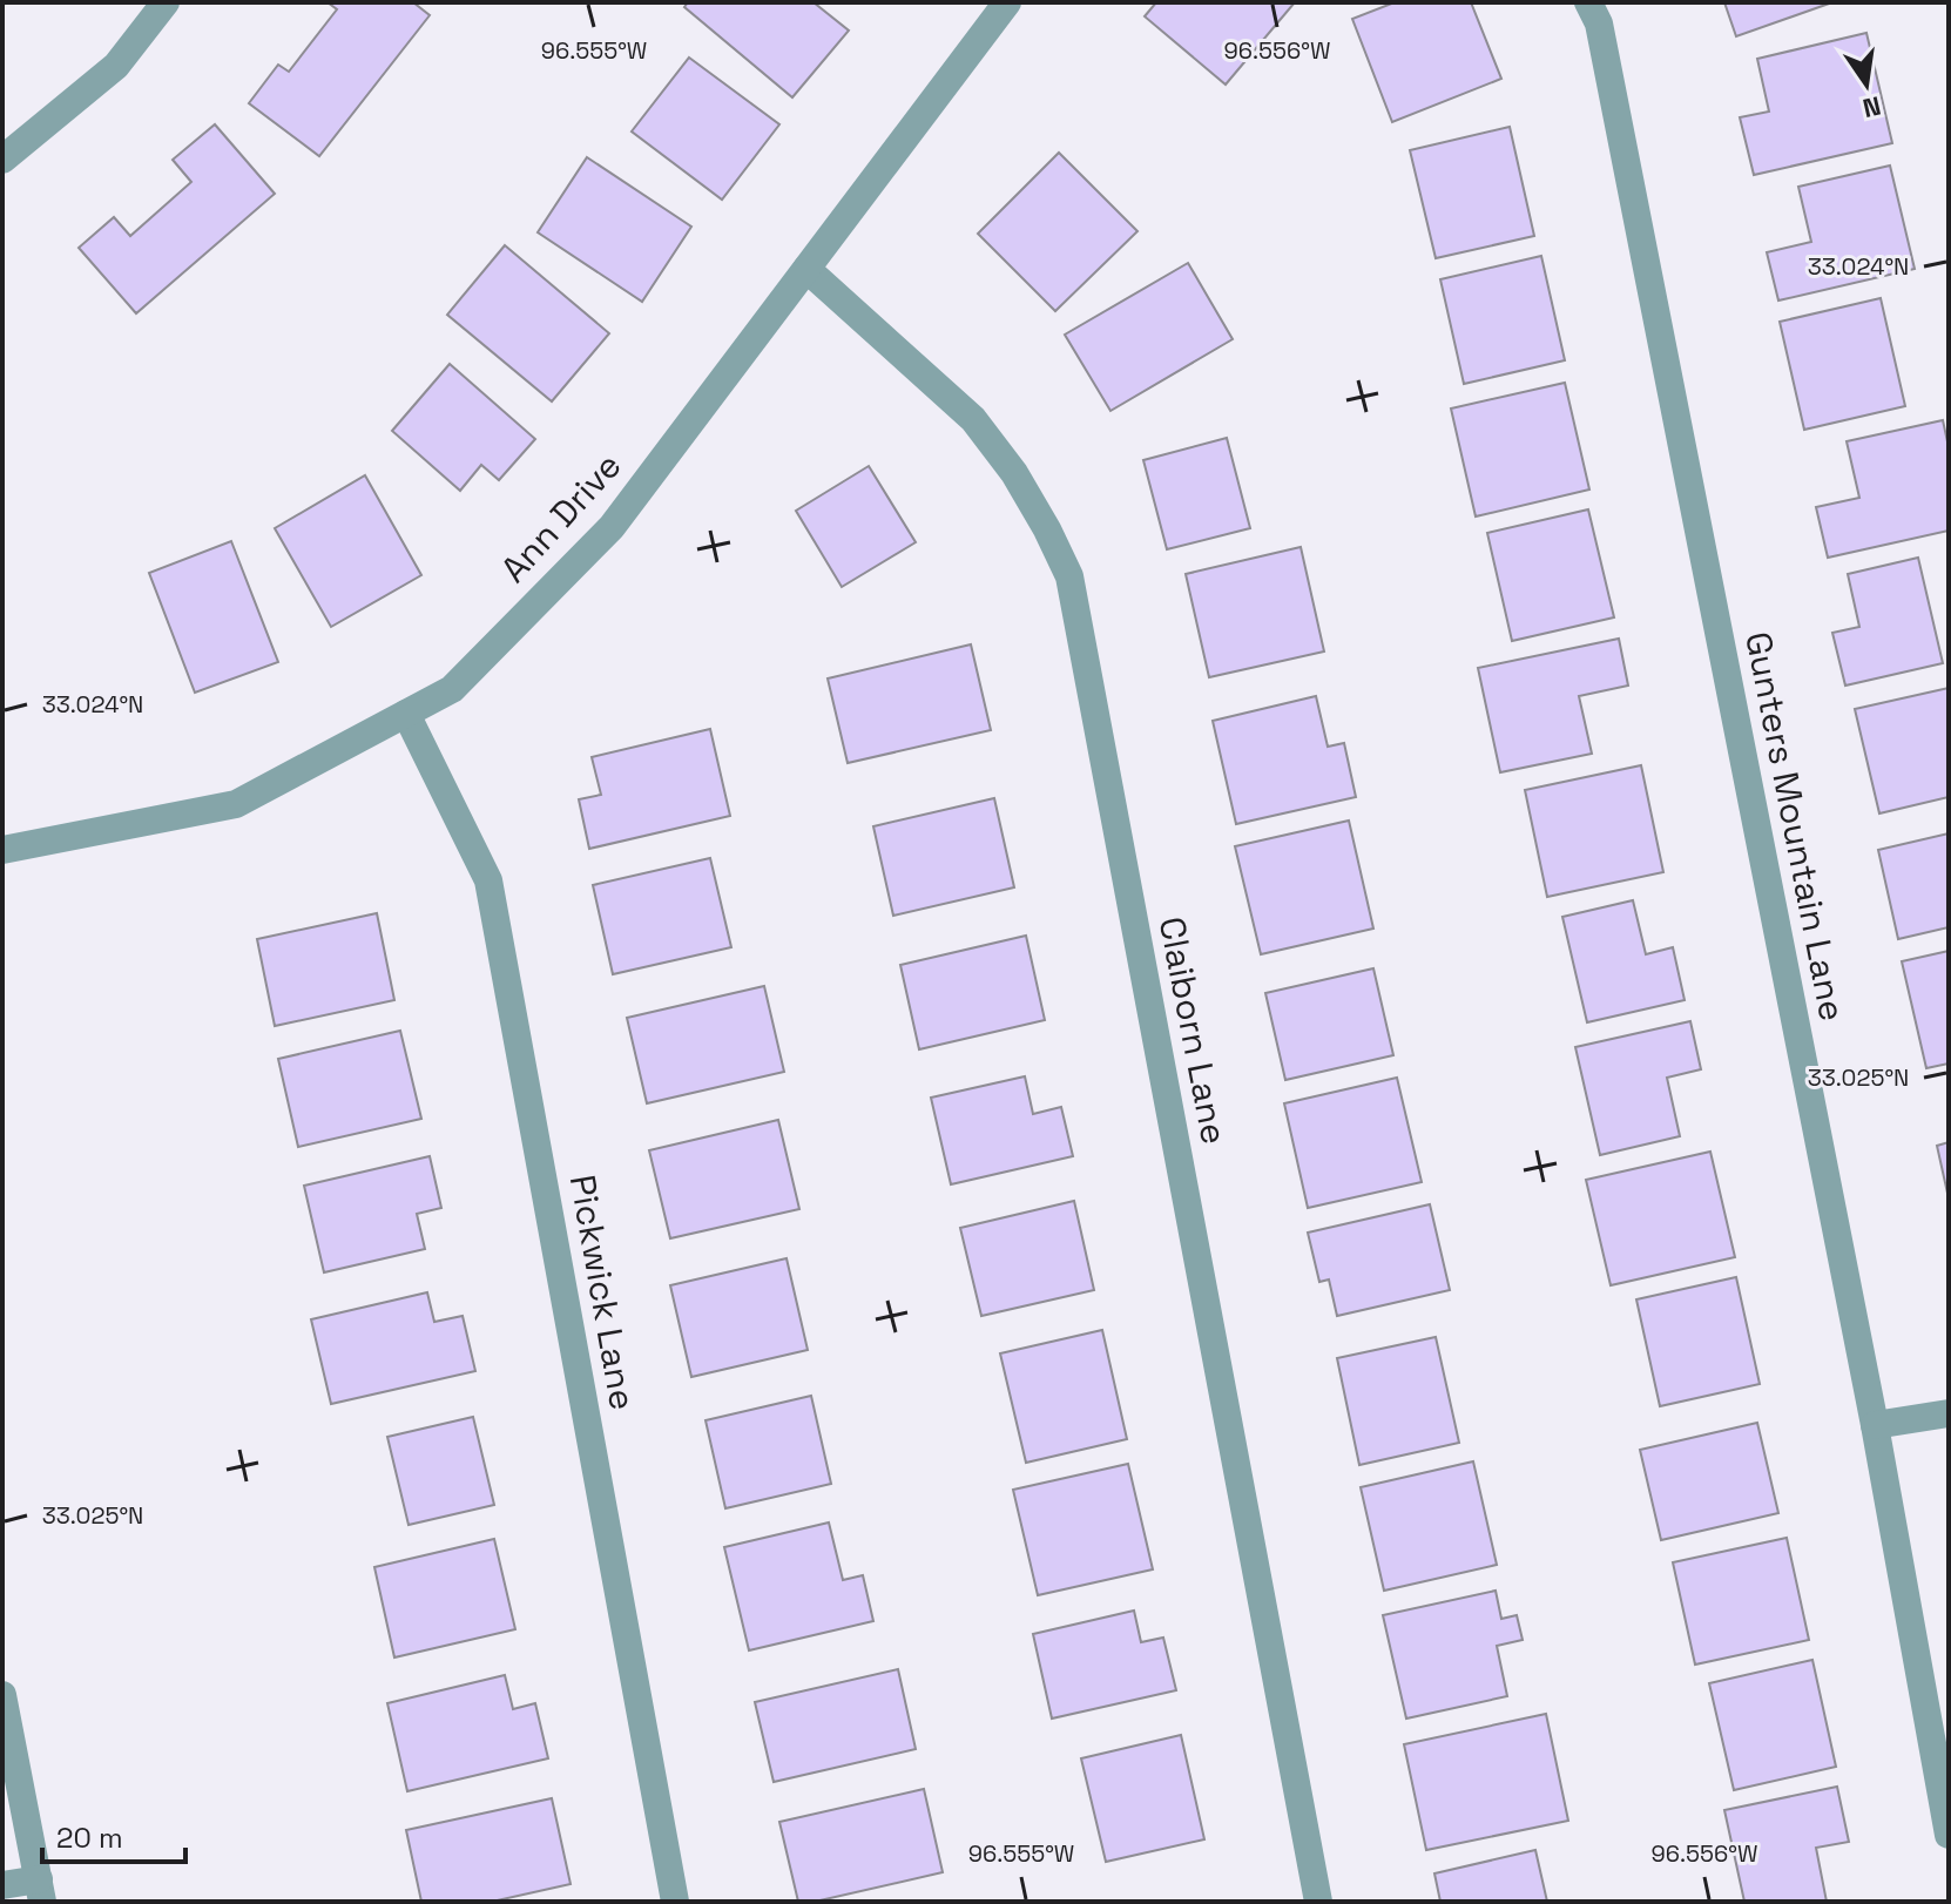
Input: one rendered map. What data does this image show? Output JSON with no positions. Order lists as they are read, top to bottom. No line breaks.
{"streets":{"street":["Ann Drive","Gunters Mountain Lane","Claiborn Lane","Pickwick Lane"]},"crossings":[["Ann Drive","Claiborn Lane"],["Ann Drive","Pickwick Lane"]],"scale_bar":"20 m","north":"bottom","coordinates":["96.555°W","96.556°W","33.024°N","33.025°N"]}
